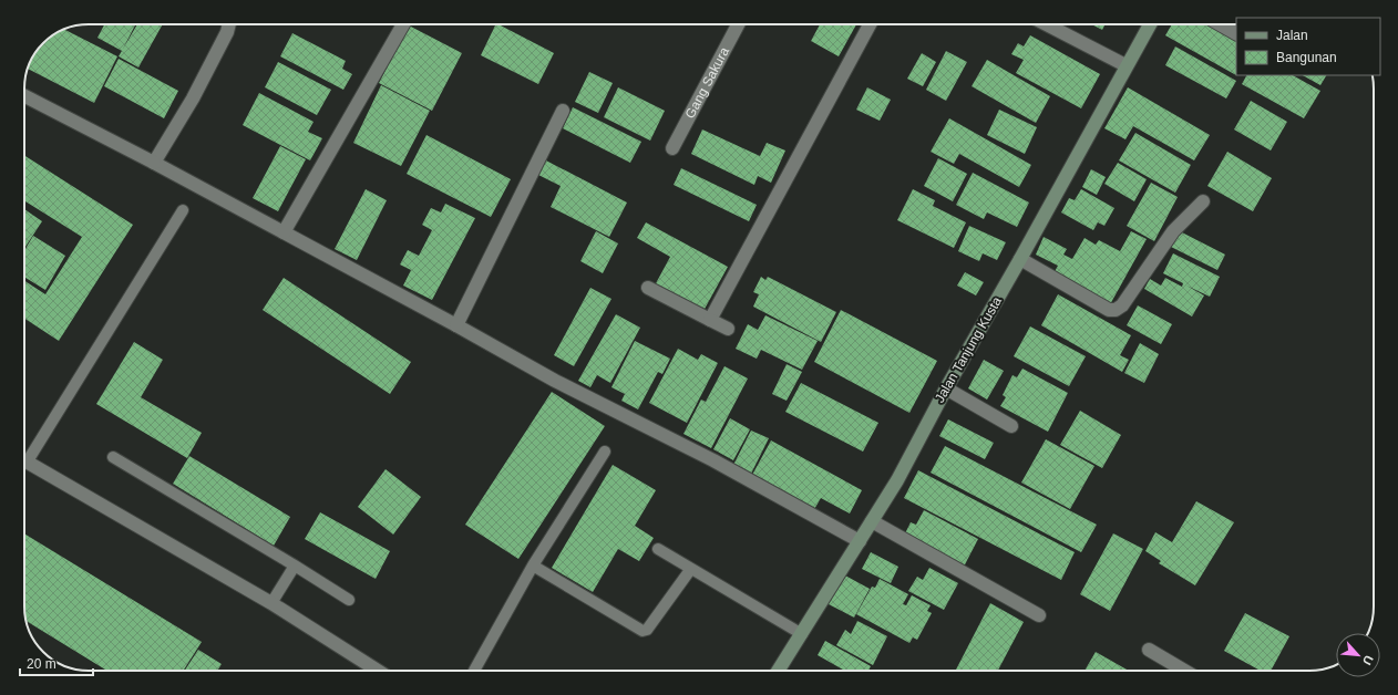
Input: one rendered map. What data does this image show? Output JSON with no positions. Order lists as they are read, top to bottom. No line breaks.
{"streets":{"street":["Gang Sakura","Jalan Tanjung Kusta"]},"legend":["Jalan","Bangunan"],"scale_bar":"20 m","north":"bottom right"}
